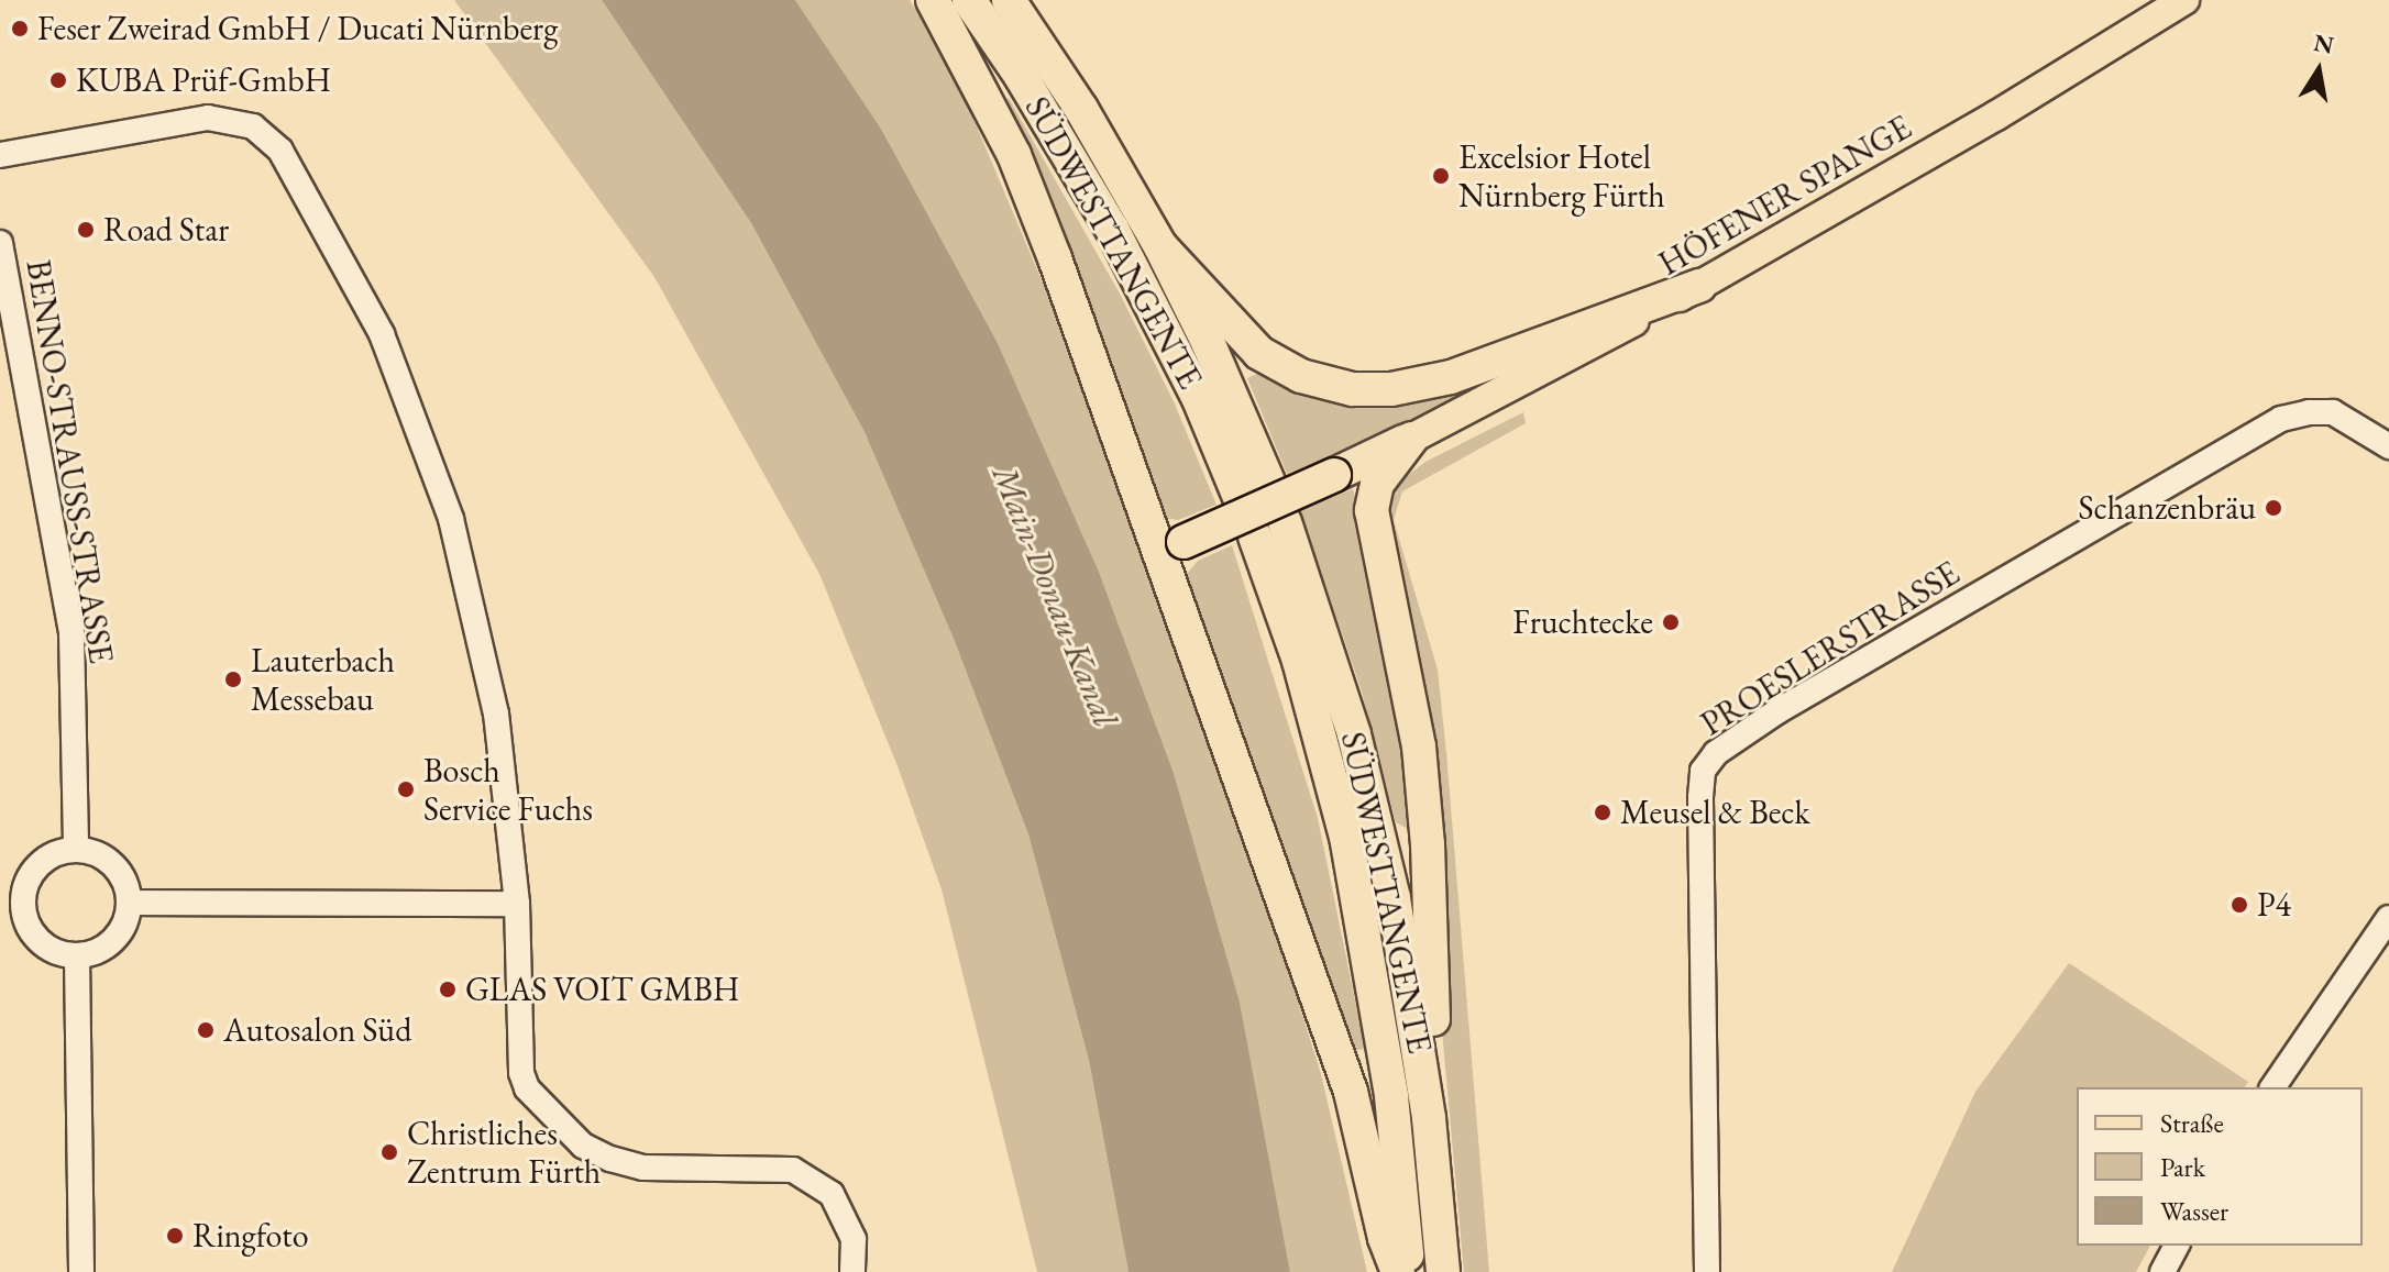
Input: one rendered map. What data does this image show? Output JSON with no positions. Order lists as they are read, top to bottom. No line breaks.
{"streets":{"highway":["SÜDWESTTANGENTE"],"main road":["HÖFENER SPANGE"],"street":["BENNO-STRAUSS-STRASSE","PROESLERSTRASSE"]},"water":["Main-Donau-Kanal"],"places":["Feser Zweirad GmbH / Ducati Nürnberg","KUBA Prüf-GmbH","Excelsior Hotel Nürnberg Fürth","Road Star","Schanzenbräu","Fruchtecke","Lauterbach Messebau","Bosch Service Fuchs","Meusel & Beck","P4","GLAS VOIT GMBH","Autosalon Süd","Christliches Zentrum Fürth","Ringfoto"],"legend":["Straße","Park","Wasser"],"north":"top"}
